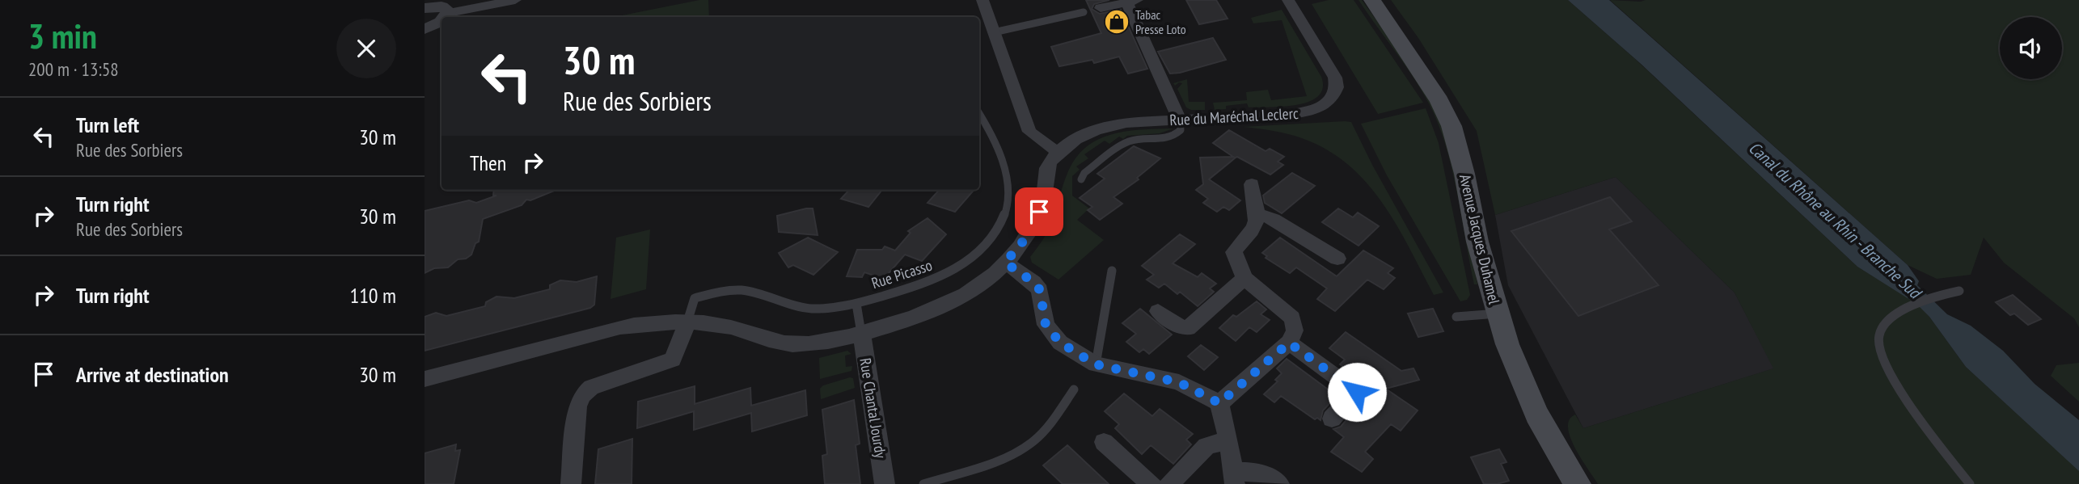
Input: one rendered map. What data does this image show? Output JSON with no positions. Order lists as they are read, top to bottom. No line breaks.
{"streets":{"main road":["Avenue Jacques Duhamel"],"street":["Rue du Maréchal Leclerc","Rue Chantal Jourdy"],"lane":["Rue Picasso"]},"water":["Canal du Rhône au Rhin - Branche Sud"],"places":{"shop":["Tabac Presse Loto"]},"page":{"heading":["3 min","200 m · 13:58"],"turn":["30 m","Rue des Sorbiers"],"list":[{"name":"Turn left","note":"Rue des Sorbiers","value":"30 m"},{"name":"Turn right","note":"Rue des Sorbiers","value":"30 m"},{"name":"Turn right","value":"110 m"},{"name":"Arrive at destination","value":"30 m"}],"then":"Then"}}
